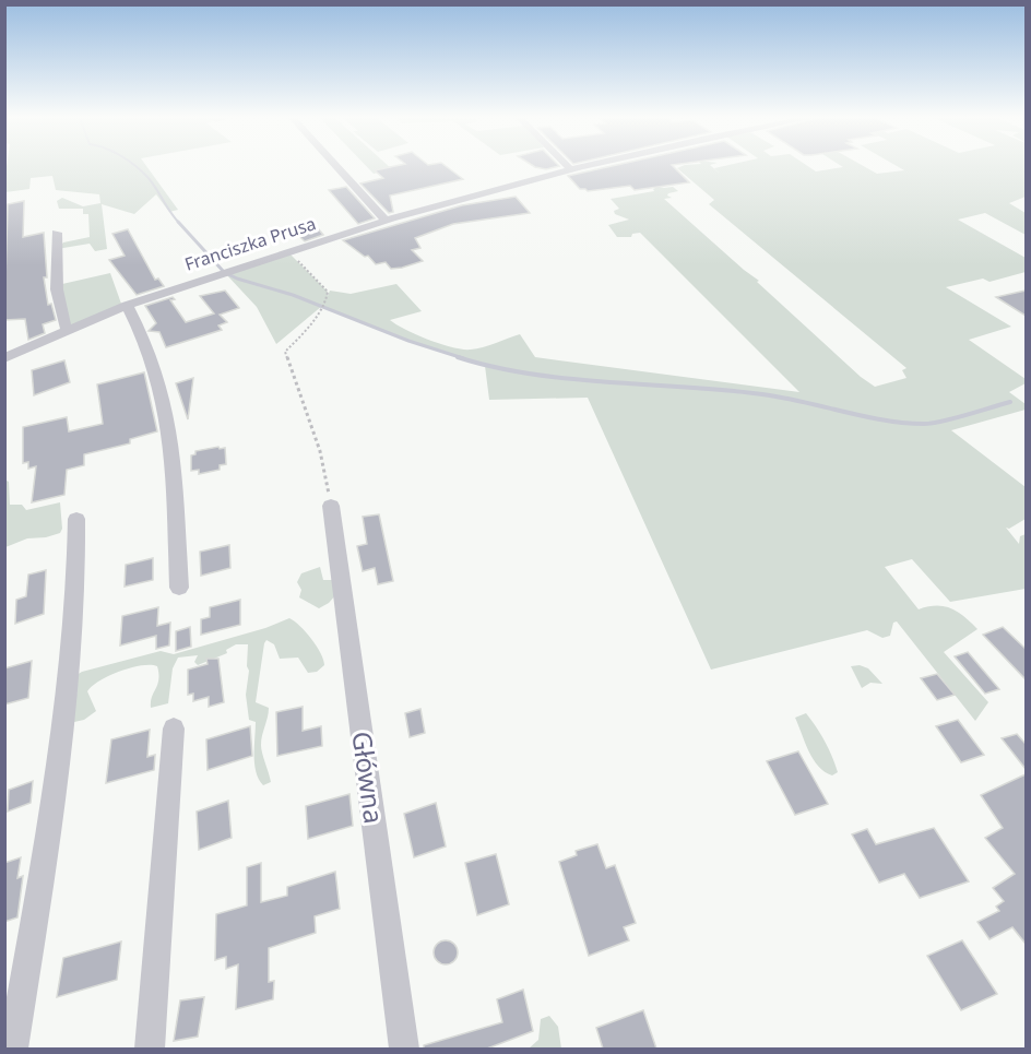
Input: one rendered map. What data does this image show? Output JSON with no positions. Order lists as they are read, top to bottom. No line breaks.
{"streets":{"street":["Franciszka Prusa","Główna"]}}
